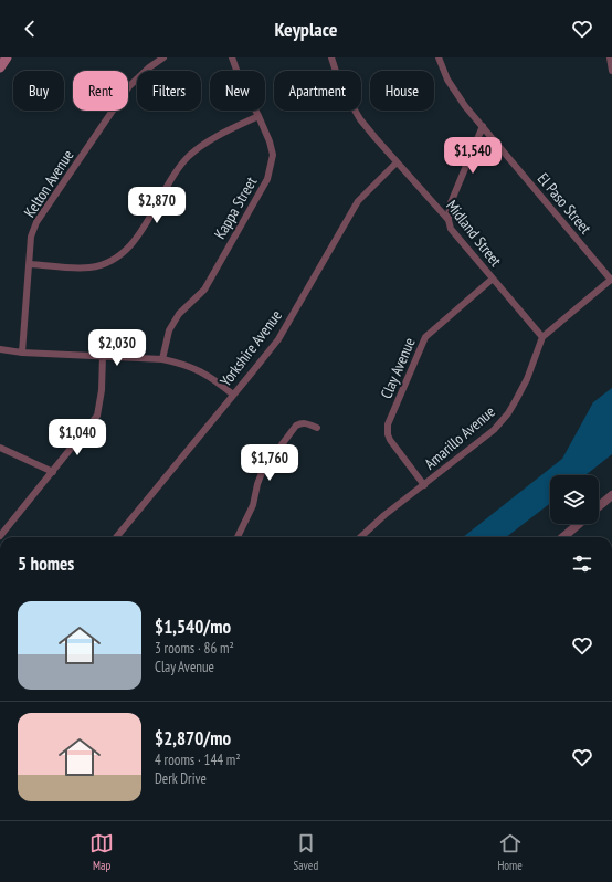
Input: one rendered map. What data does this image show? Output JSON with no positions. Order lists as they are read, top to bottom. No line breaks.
{"streets":{"street":["Kelton Avenue","El Paso Street","Kappa Street","Midland Street","Yorkshire Avenue","Clay Avenue","Amarillo Avenue"]},"crossings":[["El Paso Street","Amarillo Avenue"],["Midland Street","Yorkshire Avenue"],["Midland Street","Clay Avenue"],["Midland Street","Amarillo Avenue"],["Clay Avenue","Amarillo Avenue"]],"page":{"header":"Keyplace","chip":["Buy","Rent","Filters","New","Apartment","House"],"price":["$1,540","$2,870","$2,030","$1,040","$1,760"],"heading":"5 homes","list":[{"name":"$1,540/mo","note":"3 rooms · 86 m² · Clay Avenue"},{"name":"$2,870/mo","note":"4 rooms · 144 m² · Derk Drive"}],"tabs":["Map","Saved","Home"]}}
